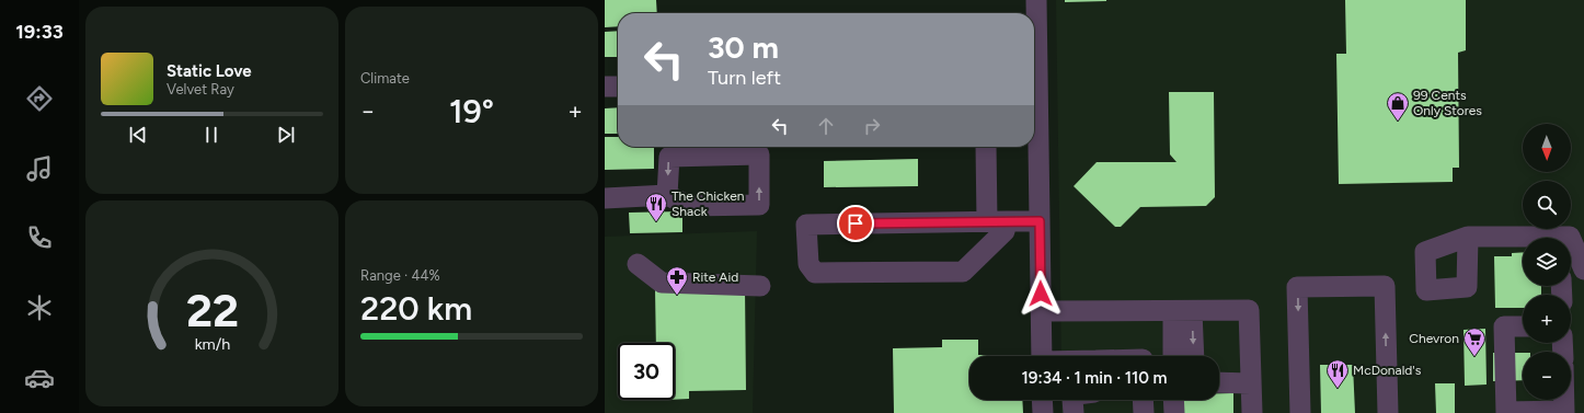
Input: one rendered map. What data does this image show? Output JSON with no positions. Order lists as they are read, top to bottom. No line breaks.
{"places":{"shop":["99 Cents Only Stores"],"restaurant":["The Chicken Shack","McDonald's"],"pharmacy":["Rite Aid"],"supermarket":["Chevron"]},"north":"bottom","page":{"tabs":"19:33","tile":["Climate",["Range · 44%","220 km"]],"turn":["30 m","Turn left"],"song":["Static Love","Velvet Ray"],"heat":["−","19°","+"],"map_buttons":["+","−"],"limit":"30","trip":"19:34 · 1 min · 110 m","gauge":["22","km/h"]}}
